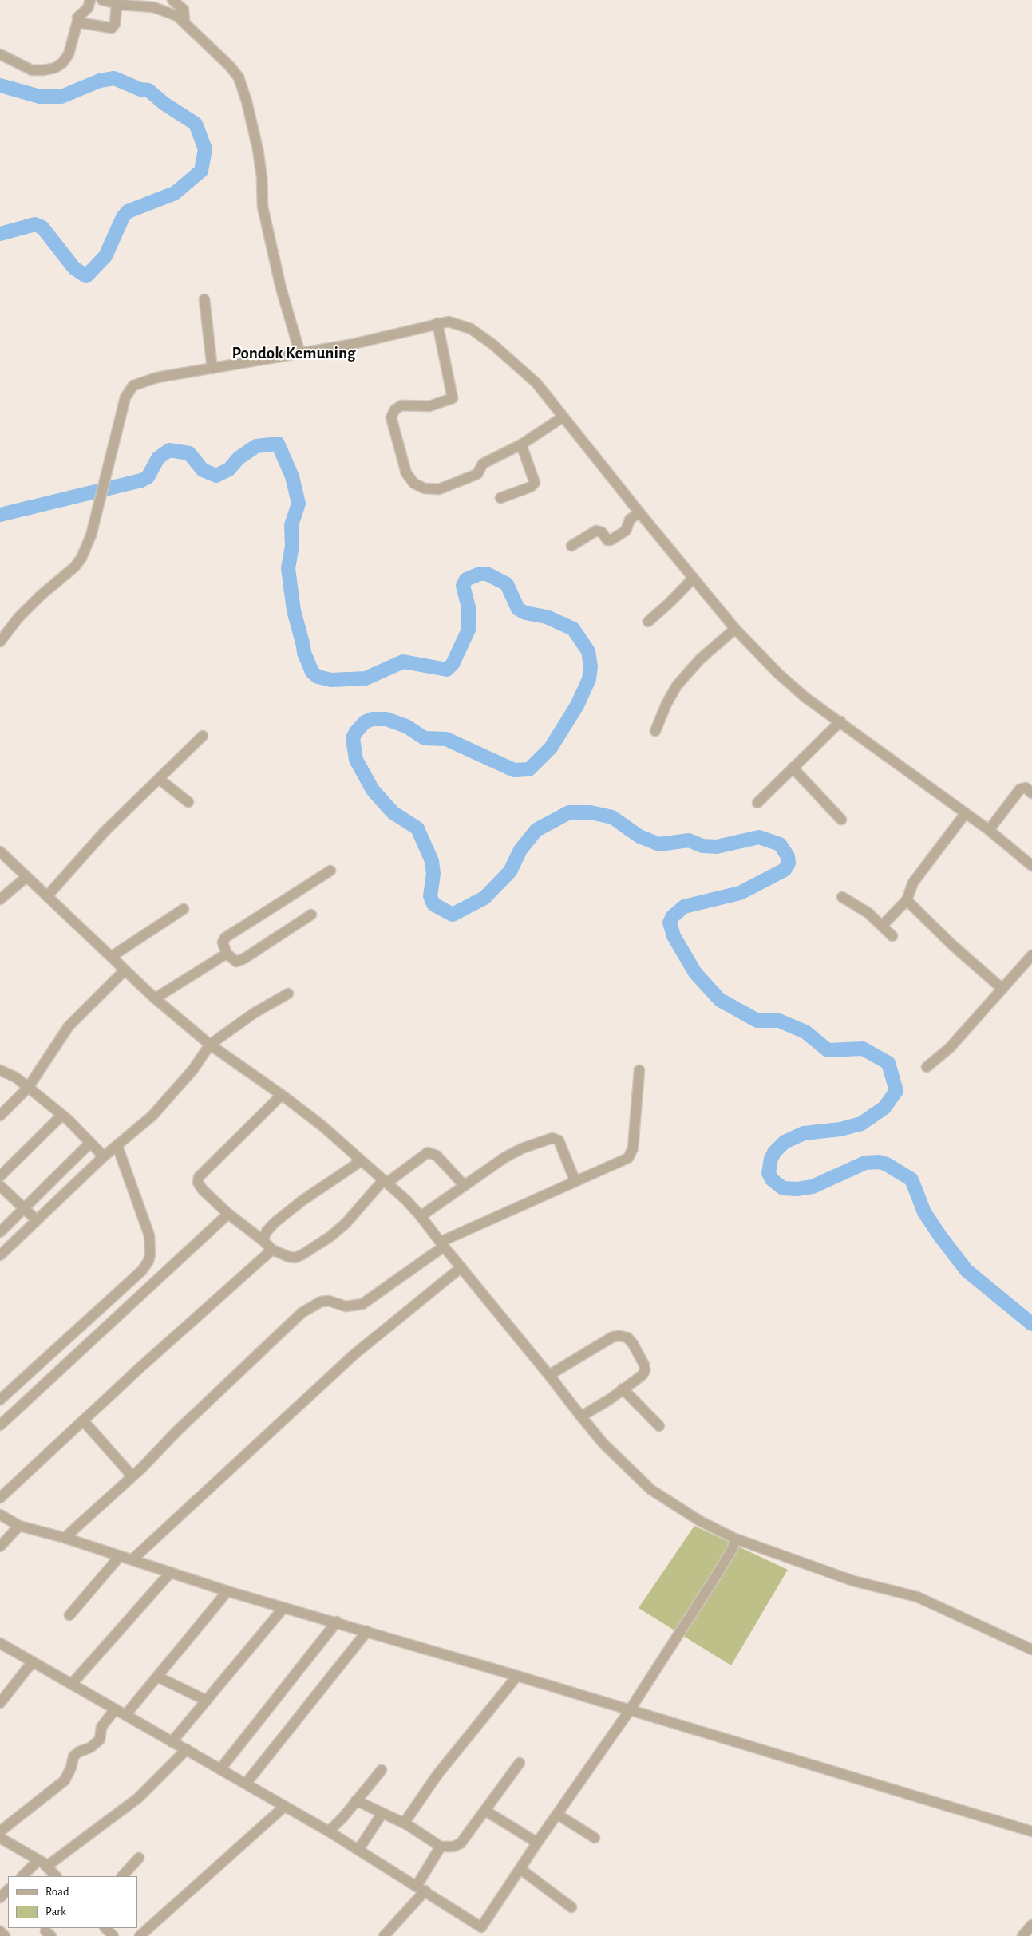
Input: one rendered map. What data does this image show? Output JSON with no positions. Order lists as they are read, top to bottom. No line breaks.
{"districts":["Pondok Kemuning"],"legend":["Road","Park"]}
